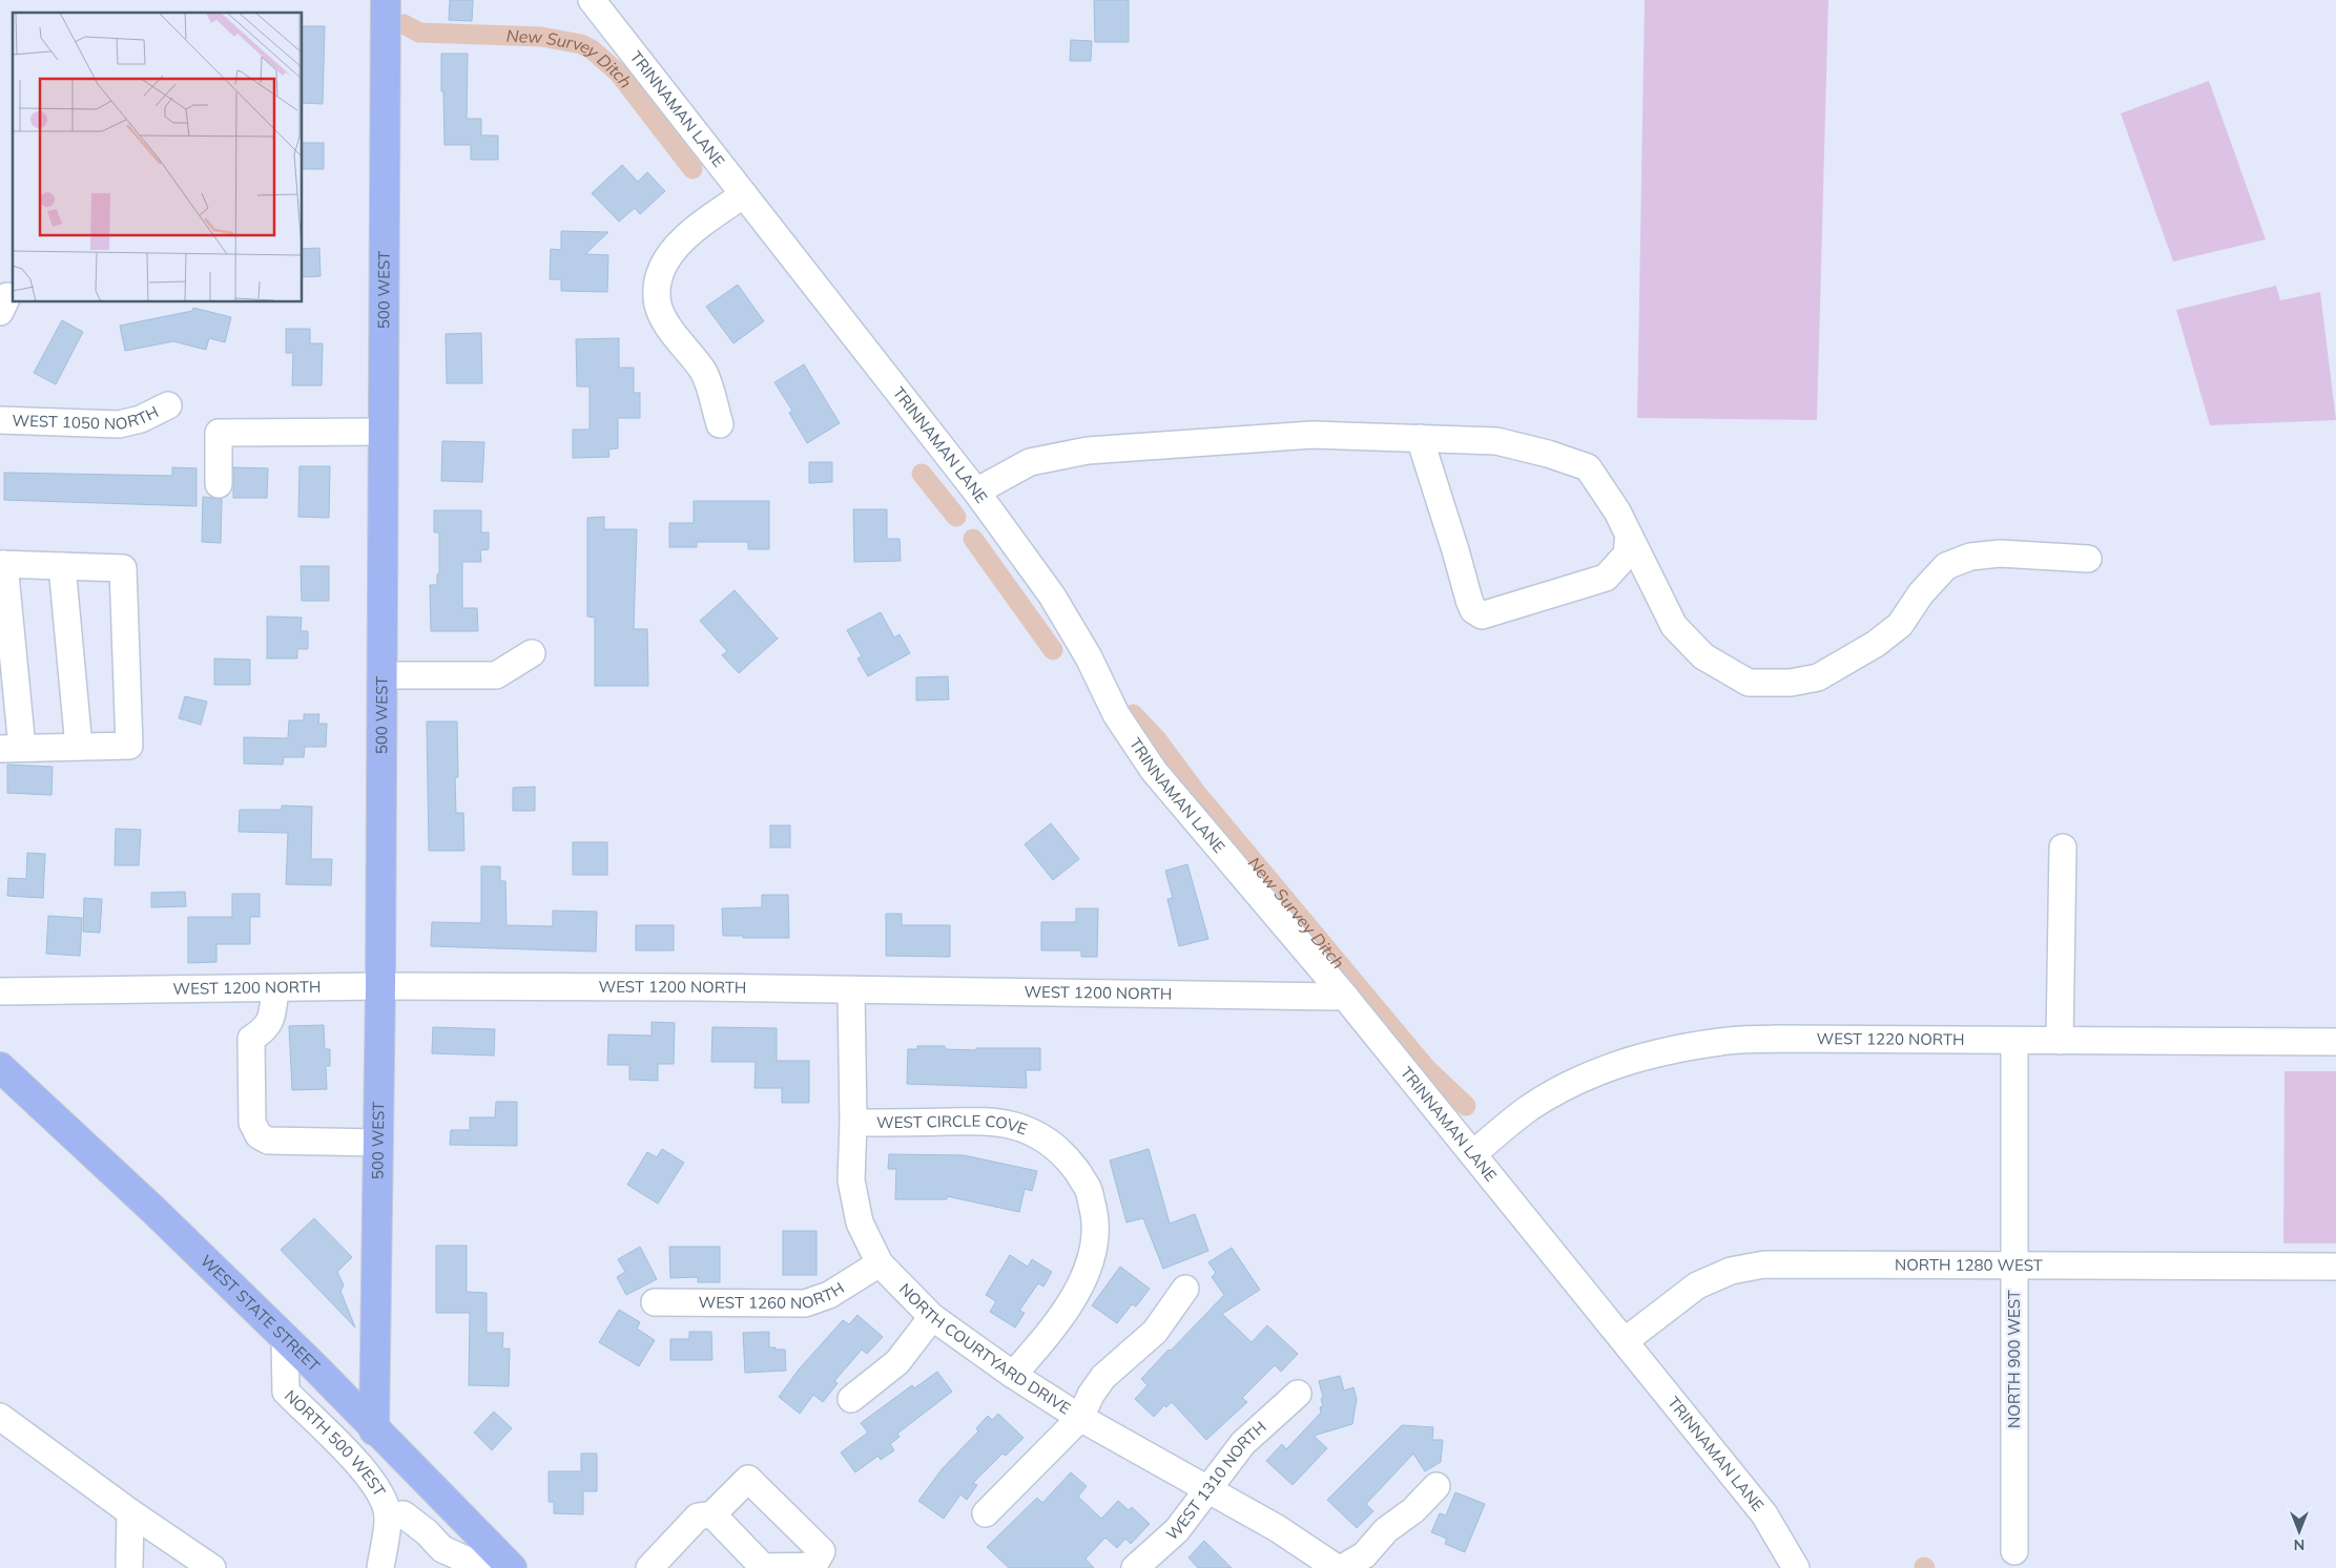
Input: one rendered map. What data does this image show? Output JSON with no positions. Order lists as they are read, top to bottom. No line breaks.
{"streets":{"main road":["500 WEST","WEST STATE STREET"],"street":["TRINNAMAN LANE","WEST 1050 NORTH","WEST 1200 NORTH","WEST 1220 NORTH","WEST CIRCLE COVE","NORTH 1280 WEST","WEST 1260 NORTH","NORTH COURTYARD DRIVE","NORTH 900 WEST","NORTH 500 WEST","WEST 1310 NORTH"]},"crossings":[["TRINNAMAN LANE","WEST 1200 NORTH"],["TRINNAMAN LANE","WEST 1220 NORTH"],["TRINNAMAN LANE","NORTH 1280 WEST"],["500 WEST","WEST 1200 NORTH"],["500 WEST","WEST STATE STREET"],["WEST 1200 NORTH","NORTH COURTYARD DRIVE"],["WEST 1220 NORTH","NORTH 900 WEST"],["WEST CIRCLE COVE","NORTH COURTYARD DRIVE"],["NORTH 1280 WEST","NORTH 900 WEST"],["WEST 1260 NORTH","NORTH COURTYARD DRIVE"],["WEST STATE STREET","NORTH 500 WEST"],["NORTH COURTYARD DRIVE","WEST 1310 NORTH"]],"water":["New Survey Ditch"],"north":"bottom"}
